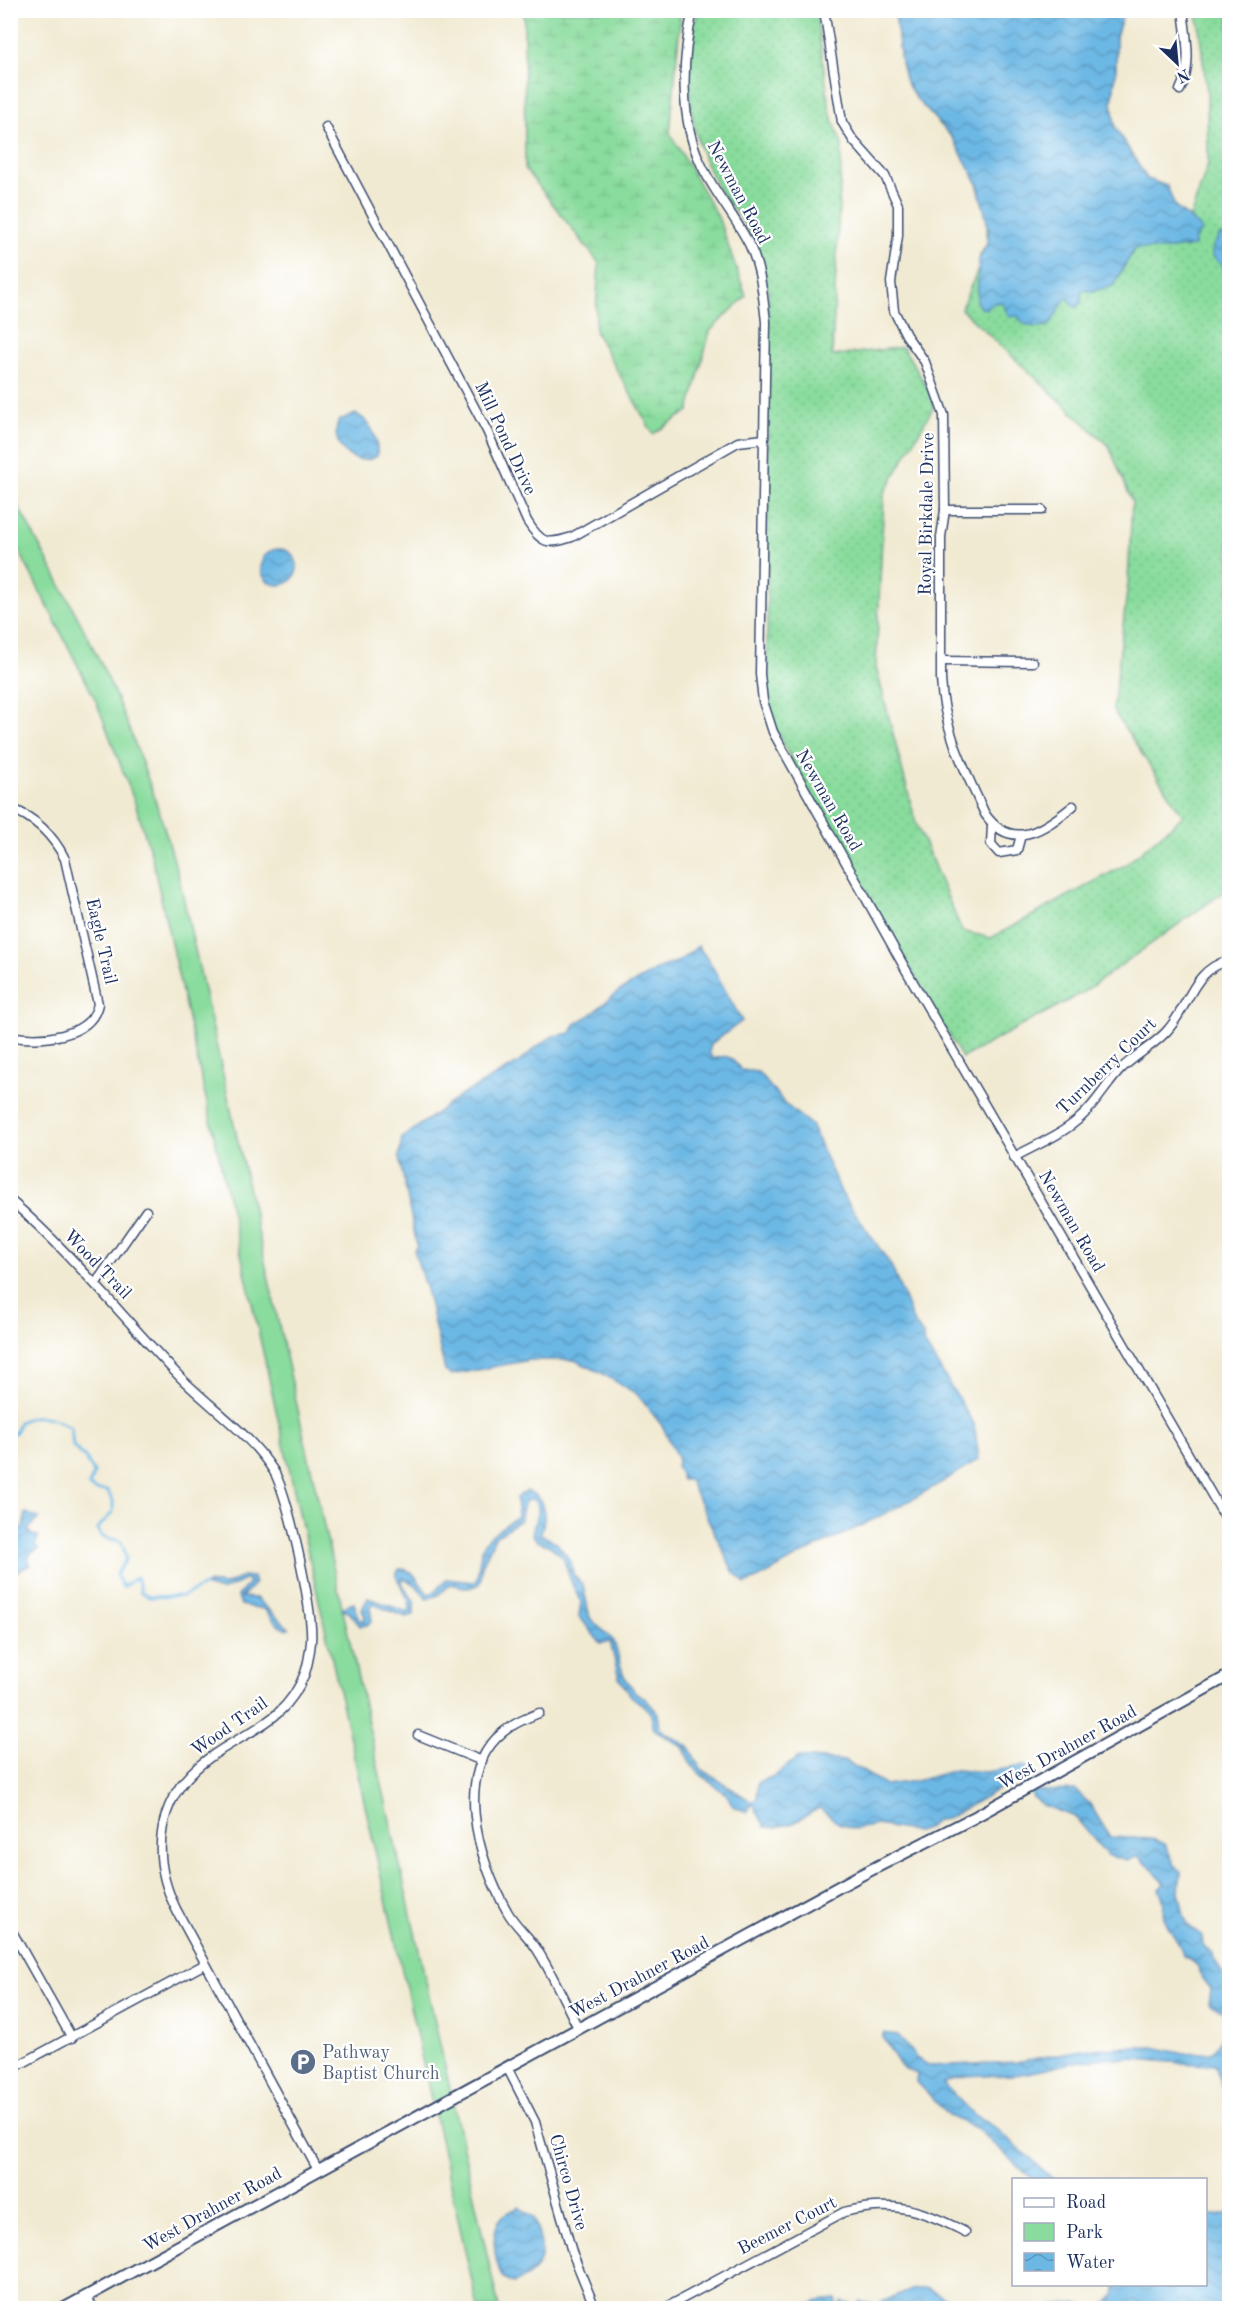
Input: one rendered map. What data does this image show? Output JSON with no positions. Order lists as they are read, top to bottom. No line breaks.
{"streets":{"street":["Newman Road","Mill Pond Drive","Royal Birkdale Drive","Eagle Trail","Turnberry Court","Wood Trail","West Drahner Road","Chirco Drive","Beemer Court"]},"crossings":[["Newman Road","Mill Pond Drive"],["Newman Road","Turnberry Court"],["Wood Trail","West Drahner Road"],["West Drahner Road","Chirco Drive"]],"places":{"parking":["Pathway Baptist Church"]},"legend":["Road","Park","Water"],"north":"bottom right"}
